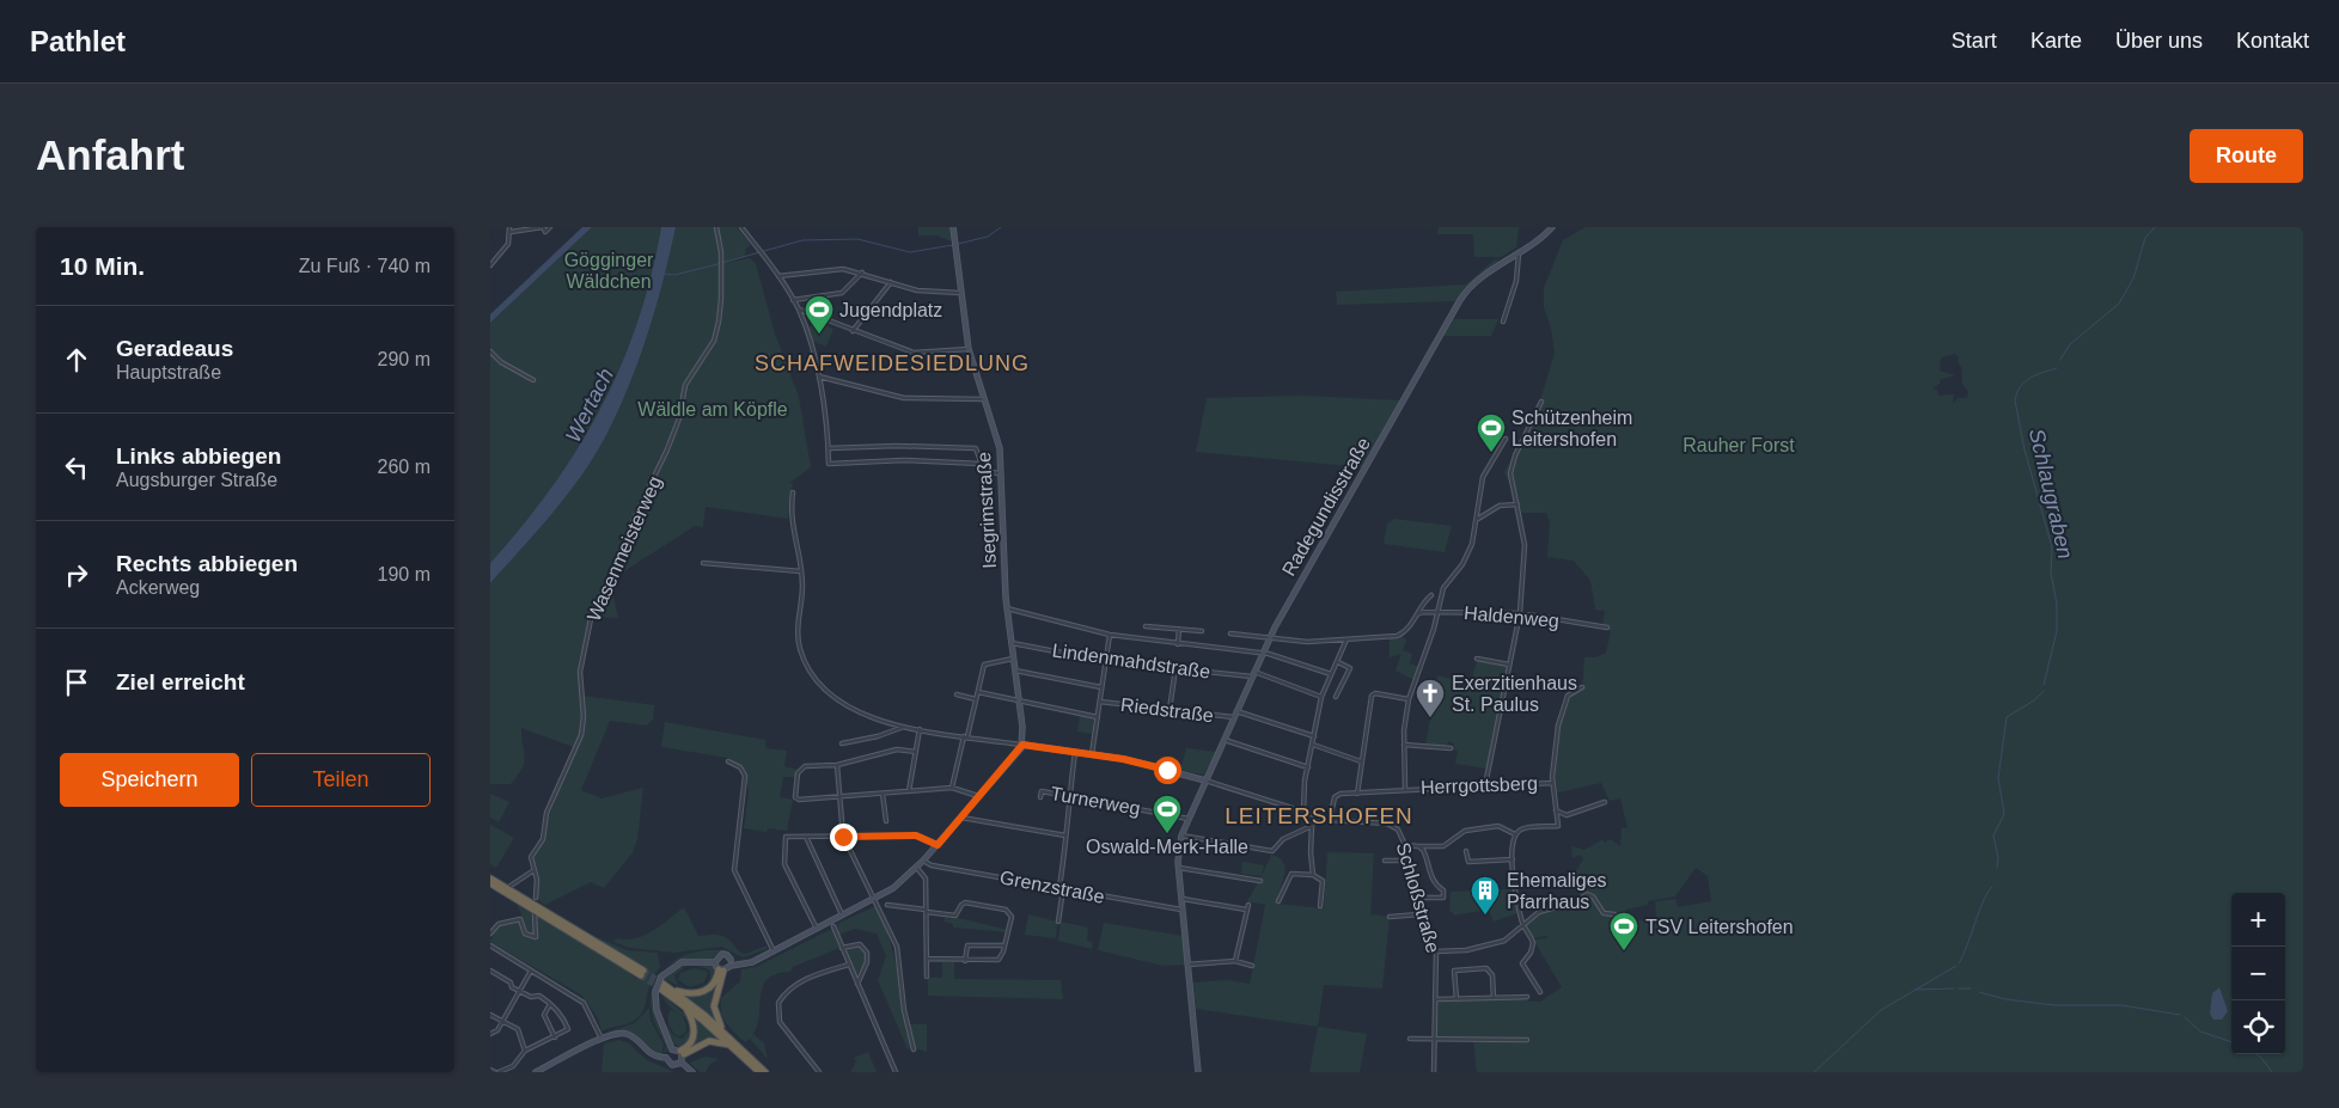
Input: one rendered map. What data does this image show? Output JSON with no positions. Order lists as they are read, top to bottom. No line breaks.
{"streets":{"street":["Radegundisstraße","Isegrimstraße","Wasenmeisterweg","Haldenweg","Lindenmahdstraße","Riedstraße","Herrgottsberg","Turnerweg","Grenzstraße","Schloßstraße"]},"crossings":[["Radegundisstraße","Lindenmahdstraße"],["Radegundisstraße","Riedstraße"],["Radegundisstraße","Turnerweg"],["Radegundisstraße","Grenzstraße"],["Isegrimstraße","Lindenmahdstraße"],["Isegrimstraße","Riedstraße"],["Herrgottsberg","Schloßstraße"]],"districts":["SCHAFWEIDESIEDLUNG","LEITERSHOFEN"],"water":["Wertach","Schlaugraben"],"parks":["Gögginger Wäldchen","Wäldle am Köpfle","Rauher Forst"],"places":{"sports":["Jugendplatz","Schützenheim Leitershofen","Oswald-Merk-Halle","TSV Leitershofen"],"church":["Exerzitienhaus St. Paulus"],"building":["Ehemaliges Pfarrhaus"]},"page":{"header":"Pathlet","nav":["Start","Karte","Über uns","Kontakt"],"buttons":["Route",["Speichern","Teilen"]],"title":"Anfahrt","heading":["10 Min.","Zu Fuß · 740 m"],"list":[["Geradeaus","Hauptstraße","290 m"],["Links abbiegen","Augsburger Straße","260 m"],["Rechts abbiegen","Ackerweg","190 m"],"Ziel erreicht"],"map_buttons":["+","−"]}}
